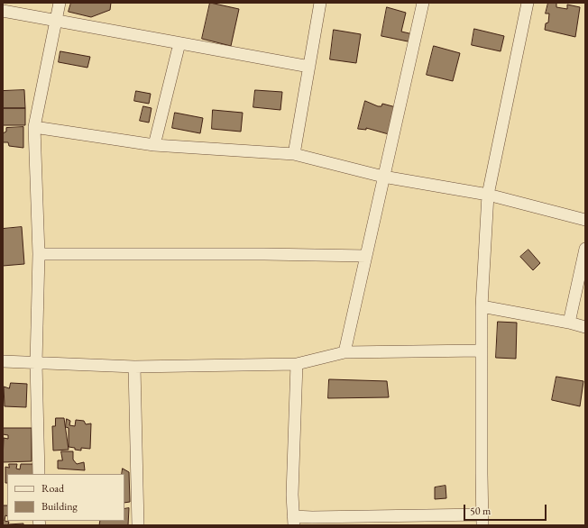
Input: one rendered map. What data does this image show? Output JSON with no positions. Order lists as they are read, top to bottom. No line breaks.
{"legend":["Road","Building"],"scale_bar":"50 m"}
